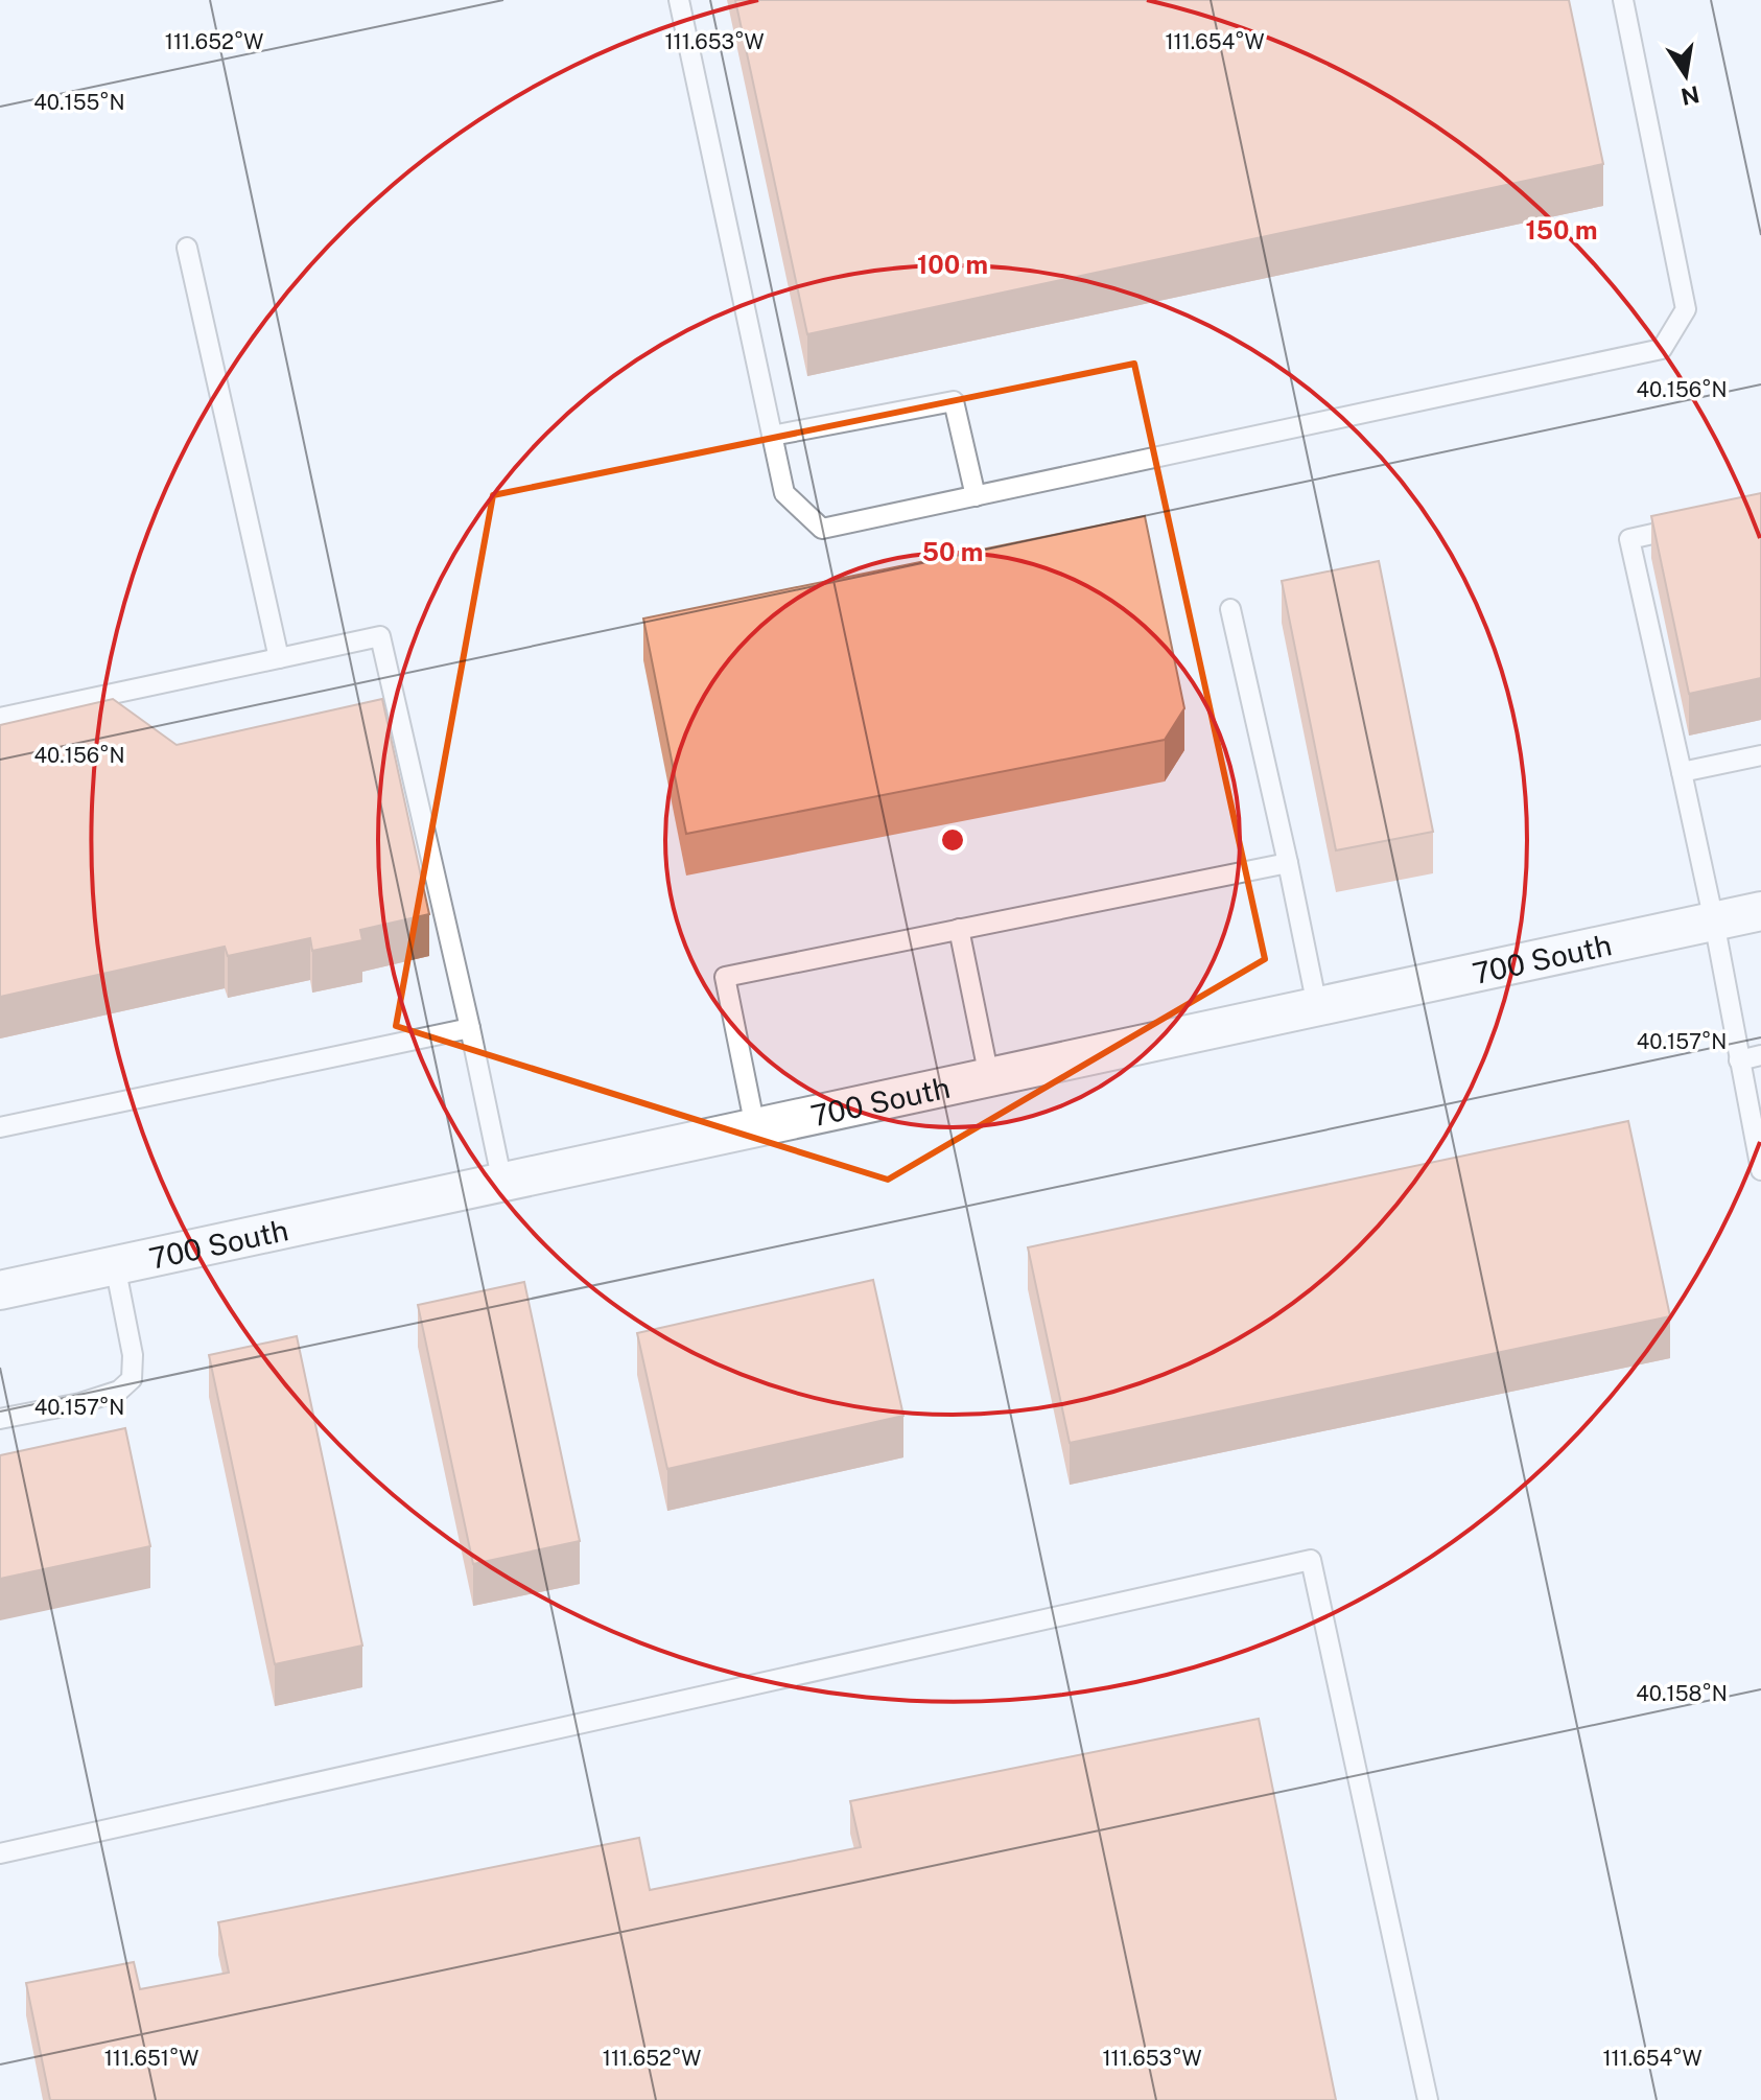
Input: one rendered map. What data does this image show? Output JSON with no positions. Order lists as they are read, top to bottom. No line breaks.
{"streets":{"street":["700 South"]},"north":"bottom","coordinates":["111.652°W","111.653°W","111.654°W","40.155°N","40.156°N","40.157°N","40.158°N","111.651°W"],"rings":["150 m","100 m","50 m"]}
